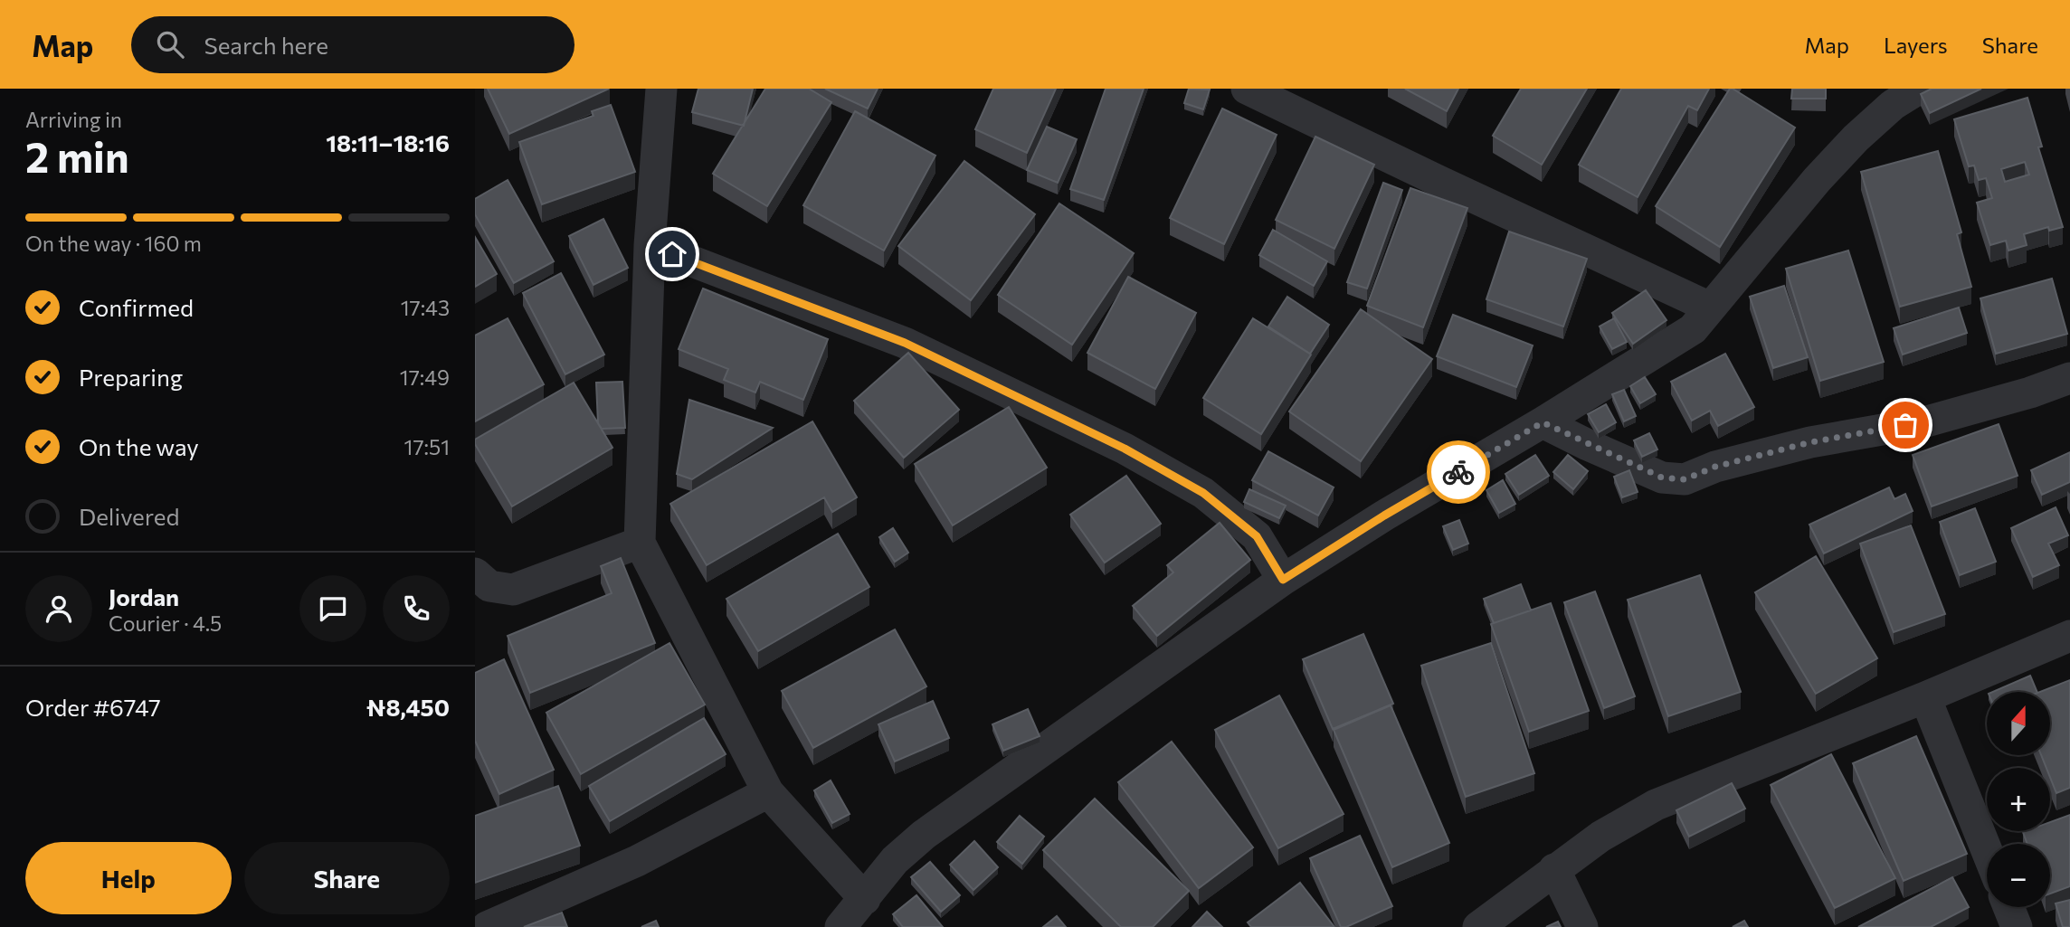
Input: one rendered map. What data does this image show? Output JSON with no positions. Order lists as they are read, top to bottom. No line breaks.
{"north":"top","page":{"header":"Map","search":"Search here","nav":["Map","Layers","Share"],"heading":["2 min","Arriving in","18:11–18:16"],"panel":["Jordan","Courier · 4.5","Order #6747","₦8,450"],"bar":"On the way · 160 m","list":[["Confirmed","17:43"],["Preparing","17:49"],["On the way","17:51"],"Delivered"],"map_buttons":["+","−"],"buttons":["Help","Share"]}}
